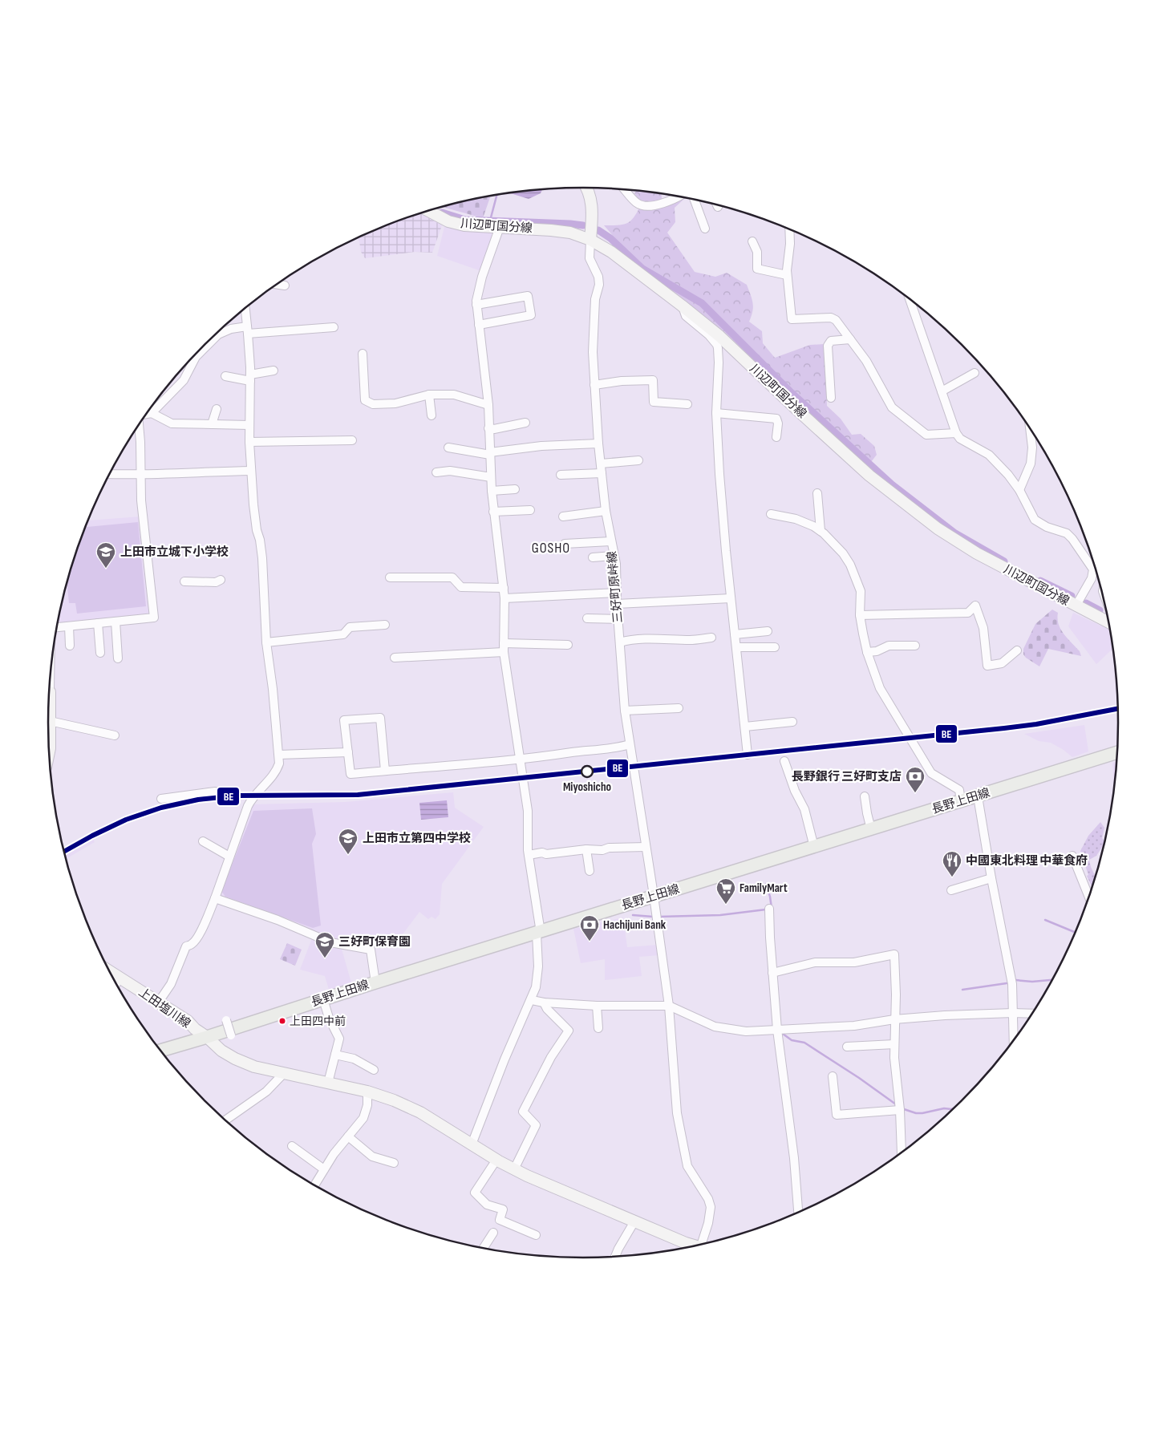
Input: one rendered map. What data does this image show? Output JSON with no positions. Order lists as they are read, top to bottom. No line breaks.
{"streets":{"main road":["長野上田線"],"street":["川辺町国分線","三好町原峠線","上田塩川線"]},"crossings":[["川辺町国分線","三好町原峠線"],["三好町原峠線","長野上田線"],["長野上田線","上田塩川線"]],"districts":["GOSHO"],"places":{"school or university":["上田市立城下小学校","上田市立第四中学校","三好町保育園"],"other":["Miyoshicho","上田四中前"],"bank":["長野銀行 三好町支店","Hachijuni Bank"],"restaurant":["中國東北料理 中華食府"],"supermarket":["FamilyMart"]},"lines":["transit line BE"]}
